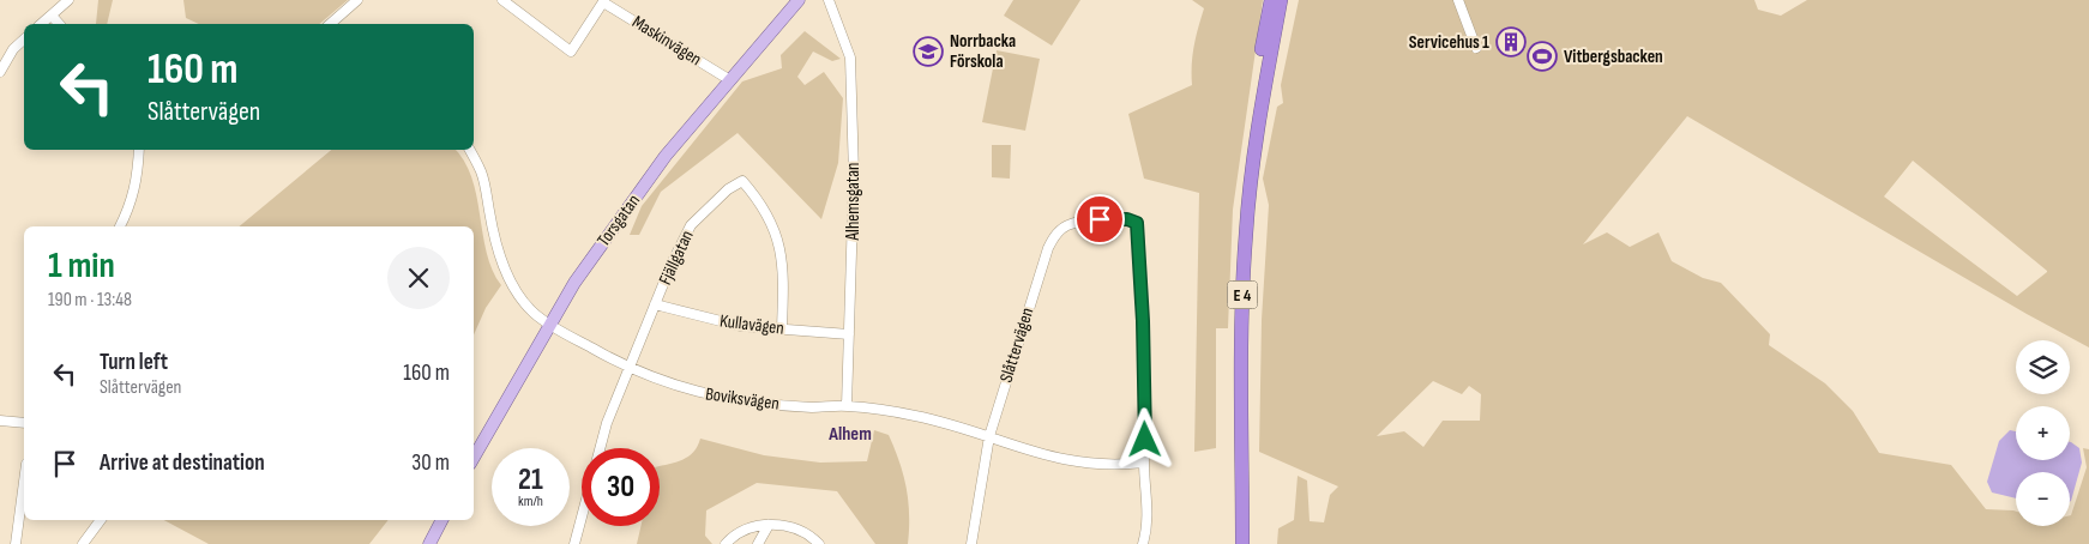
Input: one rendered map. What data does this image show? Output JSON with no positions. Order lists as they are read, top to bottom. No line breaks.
{"streets":{"highway":["E 4"],"main road":["Torsgatan"],"street":["Maskinvägen","Alhemsgatan","Fjällgatan","Kullavägen","Slåttervägen","Boviksvägen"]},"crossings":[["Maskinvägen","Torsgatan"],["Alhemsgatan","Kullavägen"],["Alhemsgatan","Boviksvägen"],["Torsgatan","Boviksvägen"],["Fjällgatan","Kullavägen"],["Fjällgatan","Boviksvägen"],["Slåttervägen","Boviksvägen"]],"districts":["Alhem"],"places":{"building":["Servicehus 1"],"school or university":["Norrbacka Förskola"],"sports":["Vitbergsbacken"]},"page":{"turn":["160 m","Slåttervägen"],"heading":["1 min","190 m · 13:48"],"list":[{"name":"Turn left","note":"Slåttervägen","value":"160 m"},{"name":"Arrive at destination","value":"30 m"}],"map_buttons":["+","−"],"speed":"21 km/h","limit":"30"}}
